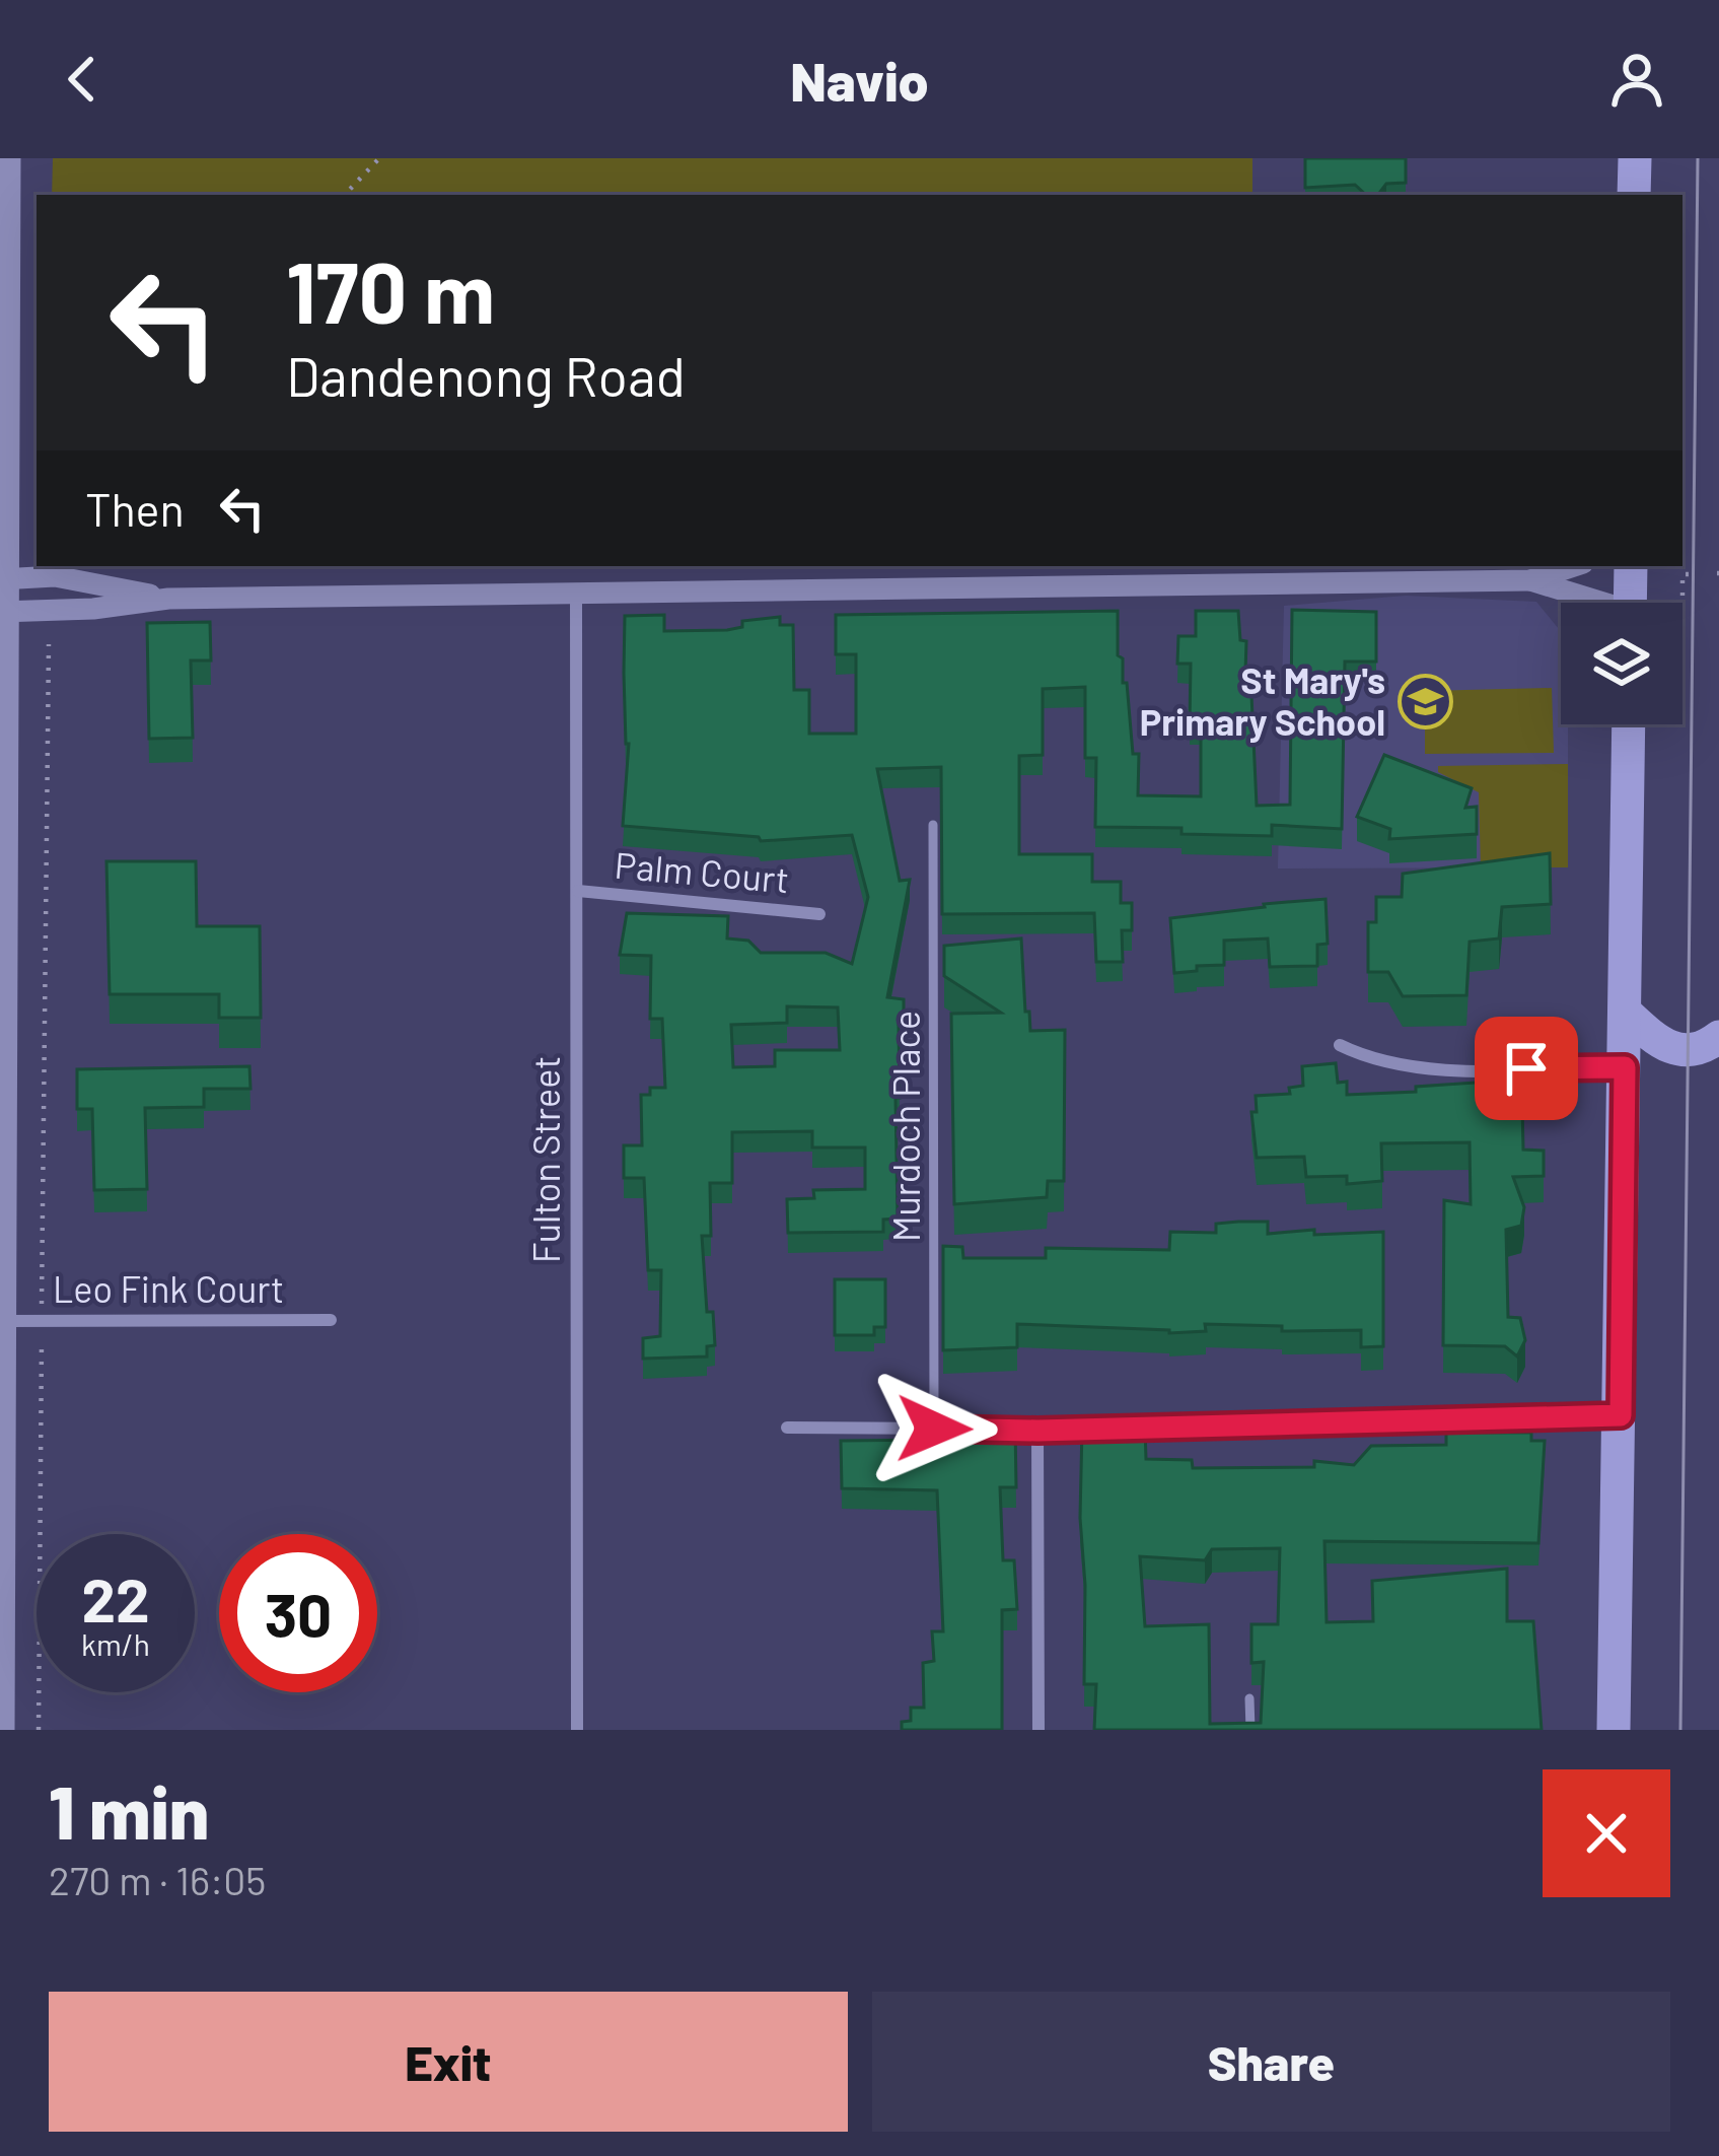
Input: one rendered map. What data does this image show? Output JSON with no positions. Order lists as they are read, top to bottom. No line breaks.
{"streets":{"street":["Palm Court","Fulton Street","Leo Fink Court"],"lane":["Murdoch Place"]},"crossings":[["Palm Court","Fulton Street"]],"places":{"school or university":["St Mary's Primary School"]},"page":{"header":"Navio","turn":["170 m","Dandenong Road"],"then":"Then","speed":"22 km/h","limit":"30","heading":["1 min","270 m · 16:05"],"buttons":["Exit","Share"]}}
